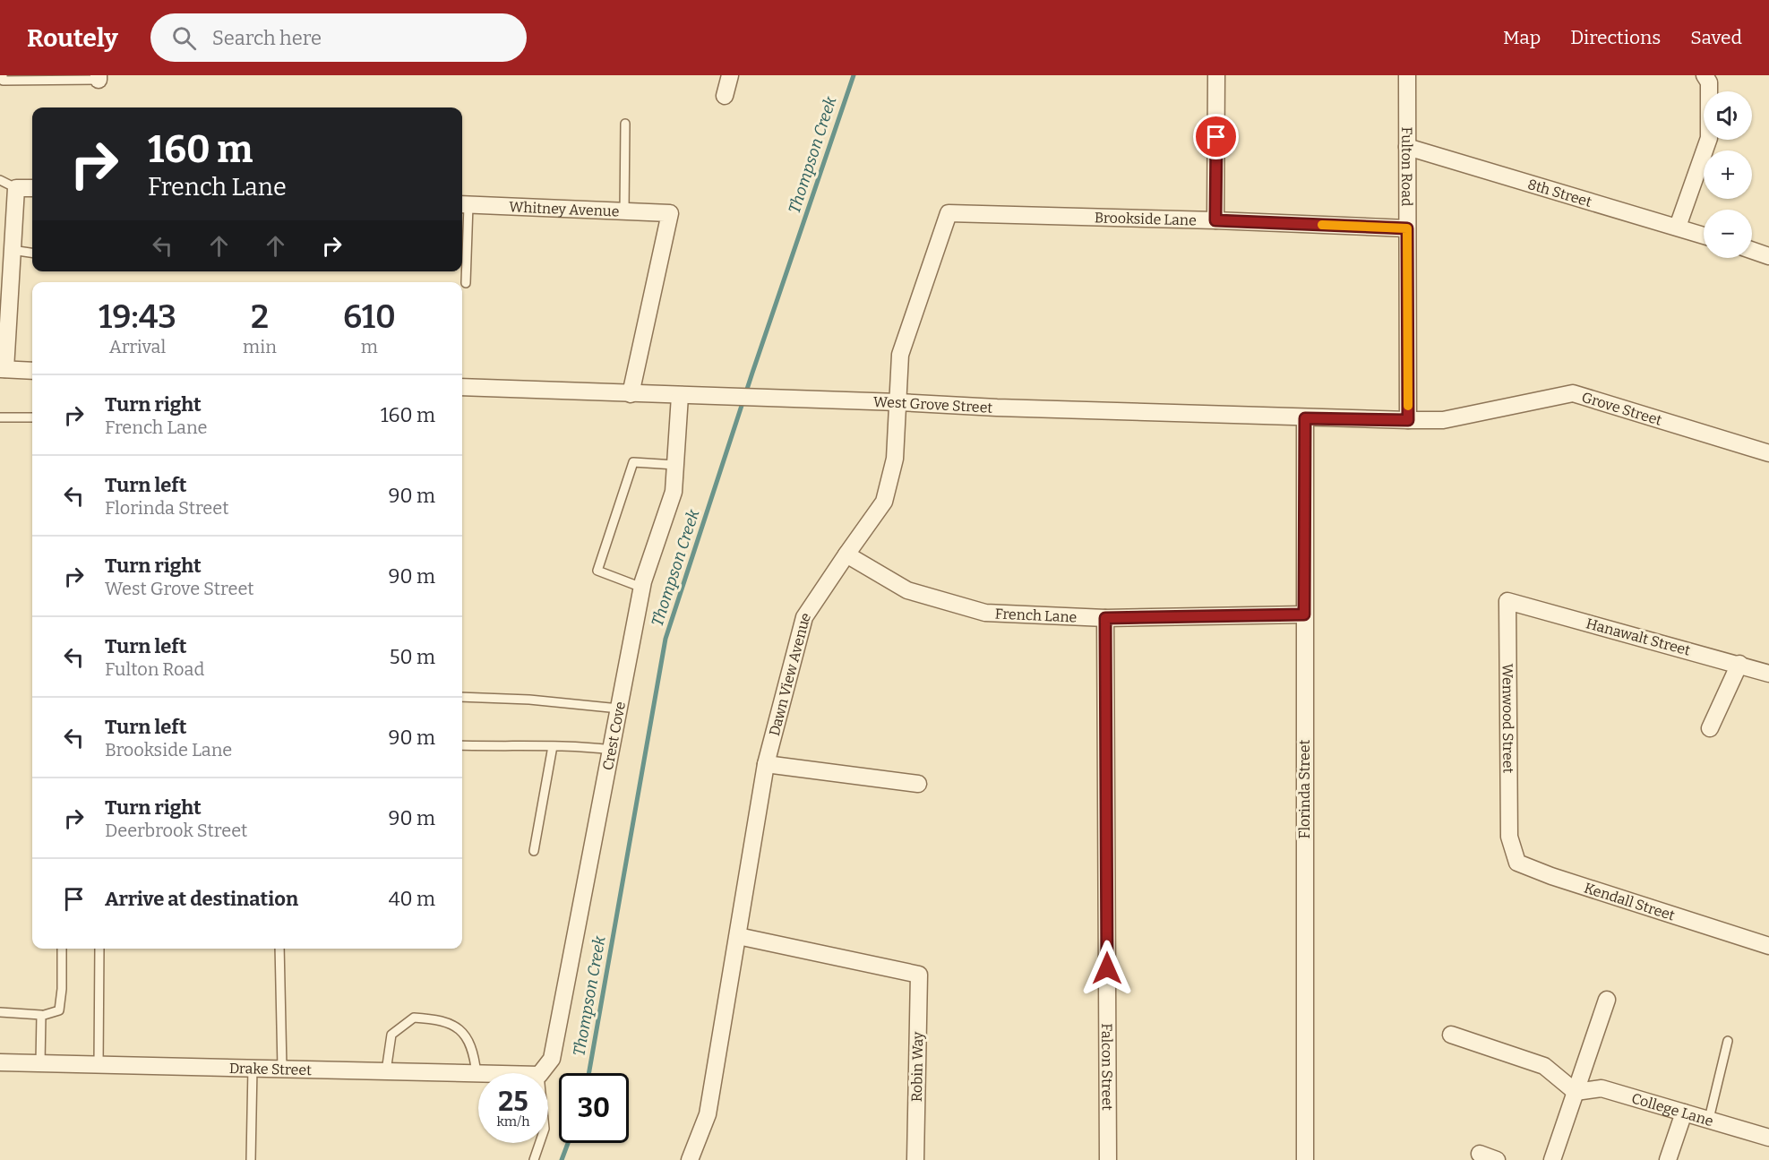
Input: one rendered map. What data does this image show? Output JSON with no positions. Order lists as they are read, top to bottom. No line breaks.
{"streets":{"street":["Fulton Road","8th Street","Whitney Avenue","Brookside Lane","West Grove Street","Grove Street","French Lane","Hanawalt Street","Dawn View Avenue","Wenwood Street","Crest Cove","Florinda Street","Kendall Street","Falcon Street","Robin Way","Drake Street","College Lane"]},"crossings":[["Fulton Road","8th Street"],["Fulton Road","Brookside Lane"],["Fulton Road","West Grove Street"],["Fulton Road","Grove Street"],["Whitney Avenue","West Grove Street"],["Brookside Lane","Dawn View Avenue"],["West Grove Street","Grove Street"],["West Grove Street","Dawn View Avenue"],["West Grove Street","Crest Cove"],["West Grove Street","Florinda Street"],["French Lane","Dawn View Avenue"],["French Lane","Florinda Street"],["French Lane","Falcon Street"],["Hanawalt Street","Wenwood Street"],["Dawn View Avenue","Robin Way"],["Wenwood Street","Kendall Street"]],"water":["Thompson Creek"],"page":{"header":"Routely","search":"Search here","nav":["Map","Directions","Saved"],"map_buttons":["+","−"],"turn":["160 m","French Lane"],"eta":["19:43","Arrival","2","min","610","m"],"list":[{"name":"Turn right","note":"French Lane","value":"160 m"},{"name":"Turn left","note":"Florinda Street","value":"90 m"},{"name":"Turn right","note":"West Grove Street","value":"90 m"},{"name":"Turn left","note":"Fulton Road","value":"50 m"},{"name":"Turn left","note":"Brookside Lane","value":"90 m"},{"name":"Turn right","note":"Deerbrook Street","value":"90 m"},{"name":"Arrive at destination","value":"40 m"}],"speed":"25 km/h","limit":"30"}}
